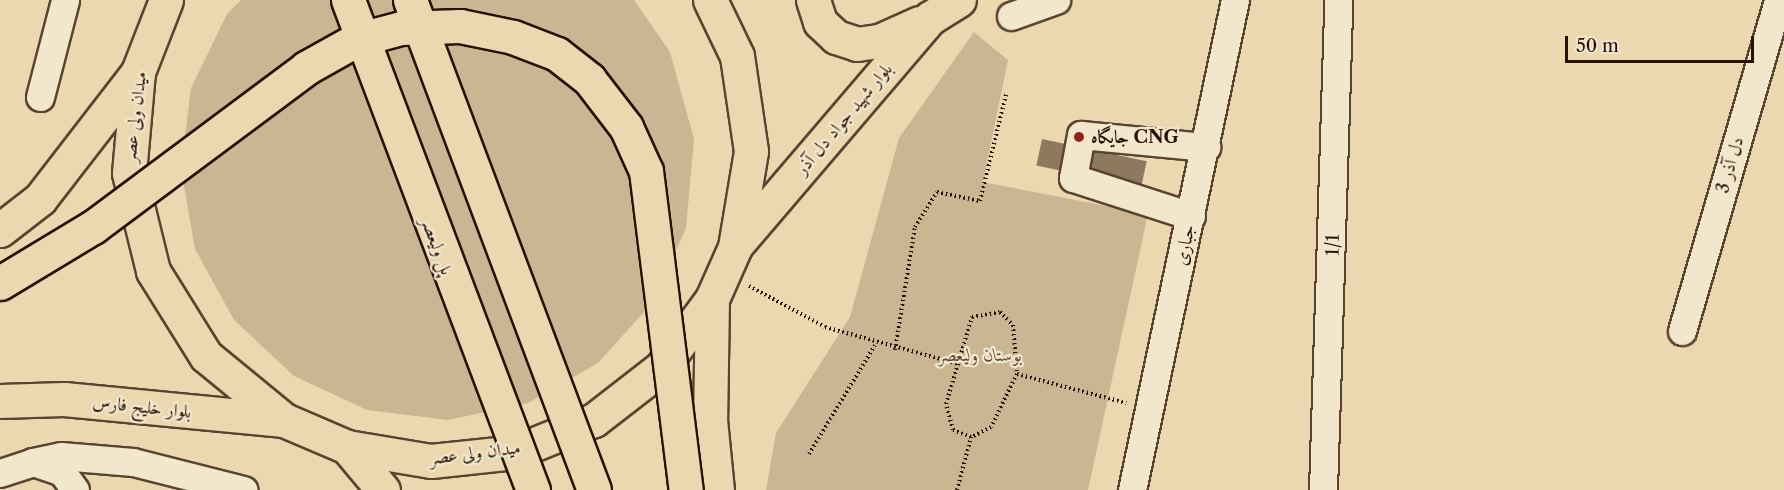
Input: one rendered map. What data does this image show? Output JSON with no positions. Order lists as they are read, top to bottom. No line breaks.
{"streets":{"main road":["میدان ولی عصر","بلوار شهید جواد دل آذر","پل ولیعصر","بلوار خلیج فارس"],"street":["دل آذر 3","جباری","1/1"]},"crossings":[["میدان ولی عصر","بلوار شهید جواد دل آذر"],["میدان ولی عصر","بلوار خلیج فارس"]],"parks":["بوستان ولیعصر"],"places":["جایگاه CNG"],"scale_bar":"50 m"}
